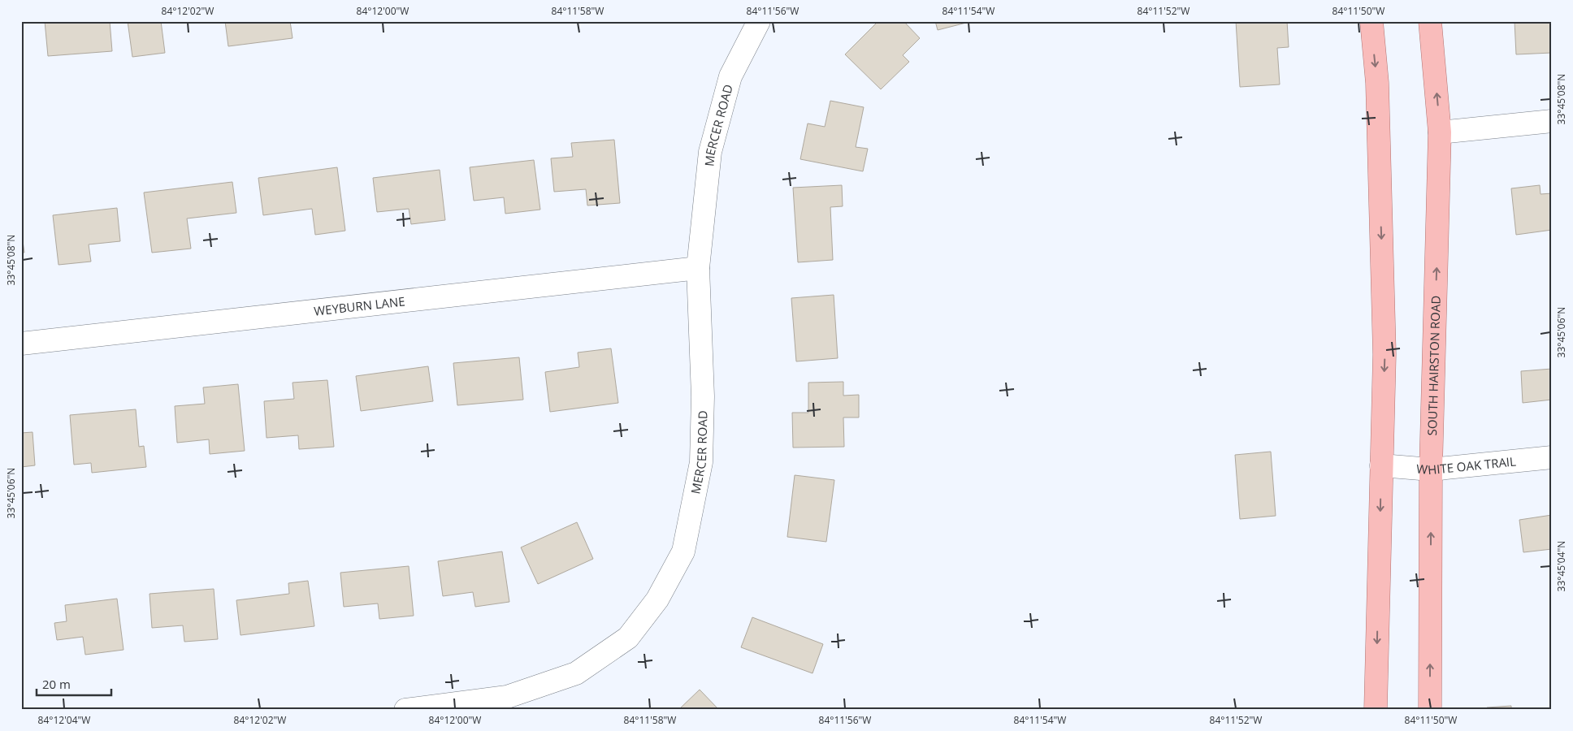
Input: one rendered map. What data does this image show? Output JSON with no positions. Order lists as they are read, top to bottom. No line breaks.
{"streets":{"main road":["SOUTH HAIRSTON ROAD"],"street":["MERCER ROAD","WEYBURN LANE","WHITE OAK TRAIL"]},"crossings":[["MERCER ROAD","WEYBURN LANE"],["SOUTH HAIRSTON ROAD","WHITE OAK TRAIL"]],"scale_bar":"20 m","coordinates":["84°12'02\"W","84°12'00\"W","84°11'58\"W","84°11'56\"W","84°11'54\"W","84°11'52\"W","84°11'50\"W","33°45'08\"N","33°45'06\"N","33°45'04\"N","84°12'04\"W"]}
